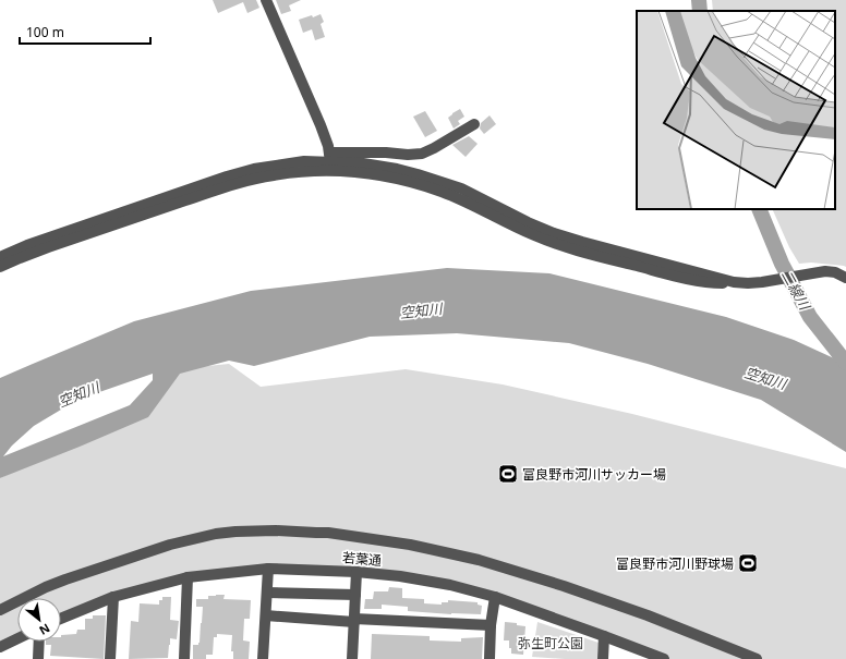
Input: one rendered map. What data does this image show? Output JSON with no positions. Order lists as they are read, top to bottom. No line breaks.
{"streets":{"street":["若葉通"]},"water":["二線川","空知川"],"parks":["弥生町公園"],"places":{"sports":["富良野市河川サッカー場","富良野市河川野球場"]},"scale_bar":"100 m","north":"bottom right"}
